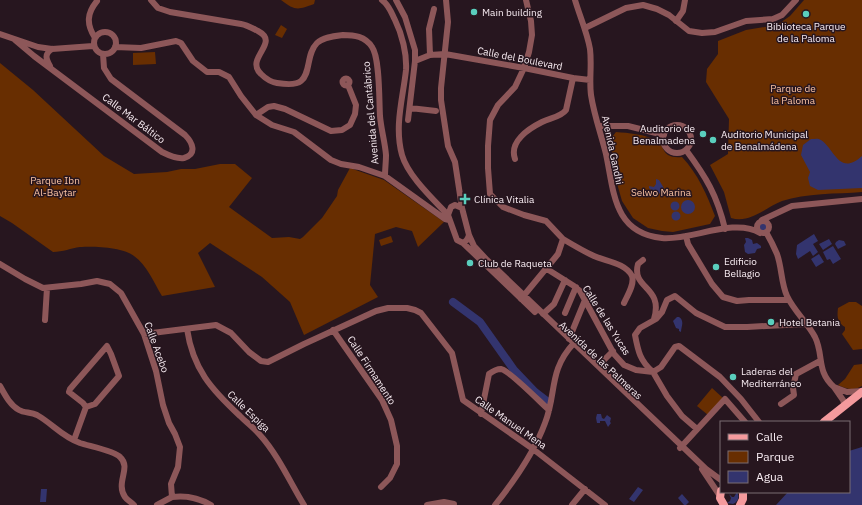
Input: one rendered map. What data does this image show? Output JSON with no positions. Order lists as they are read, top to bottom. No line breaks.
{"streets":{"street":["Calle del Boulevard","Avenida del Cantábrico","Calle Mar Báltico","Avenida Gandhi","Calle de las Yucas","Calle Acebo","Avenida de las Palmeras","Calle Firmamento","Calle Espiga","Calle Manuel Mena"]},"crossings":[["Calle del Boulevard","Avenida Gandhi"],["Calle Acebo","Calle Manuel Mena"],["Calle Firmamento","Calle Manuel Mena"],["Calle Espiga","Calle Manuel Mena"]],"parks":["Parque de la Paloma","Parque Ibn Al-Baytar","Selwo Marina"],"places":{"other":["Main building","Biblioteca Parque de la Paloma","Auditorio de Benalmadena","Auditorio Municipal de Benalmádena","Club de Raqueta","Edificio Bellagio","Hotel Betania","Laderas del Mediterráneo"],"health":["Clínica Vitalia"]},"legend":["Calle","Parque","Agua"]}
